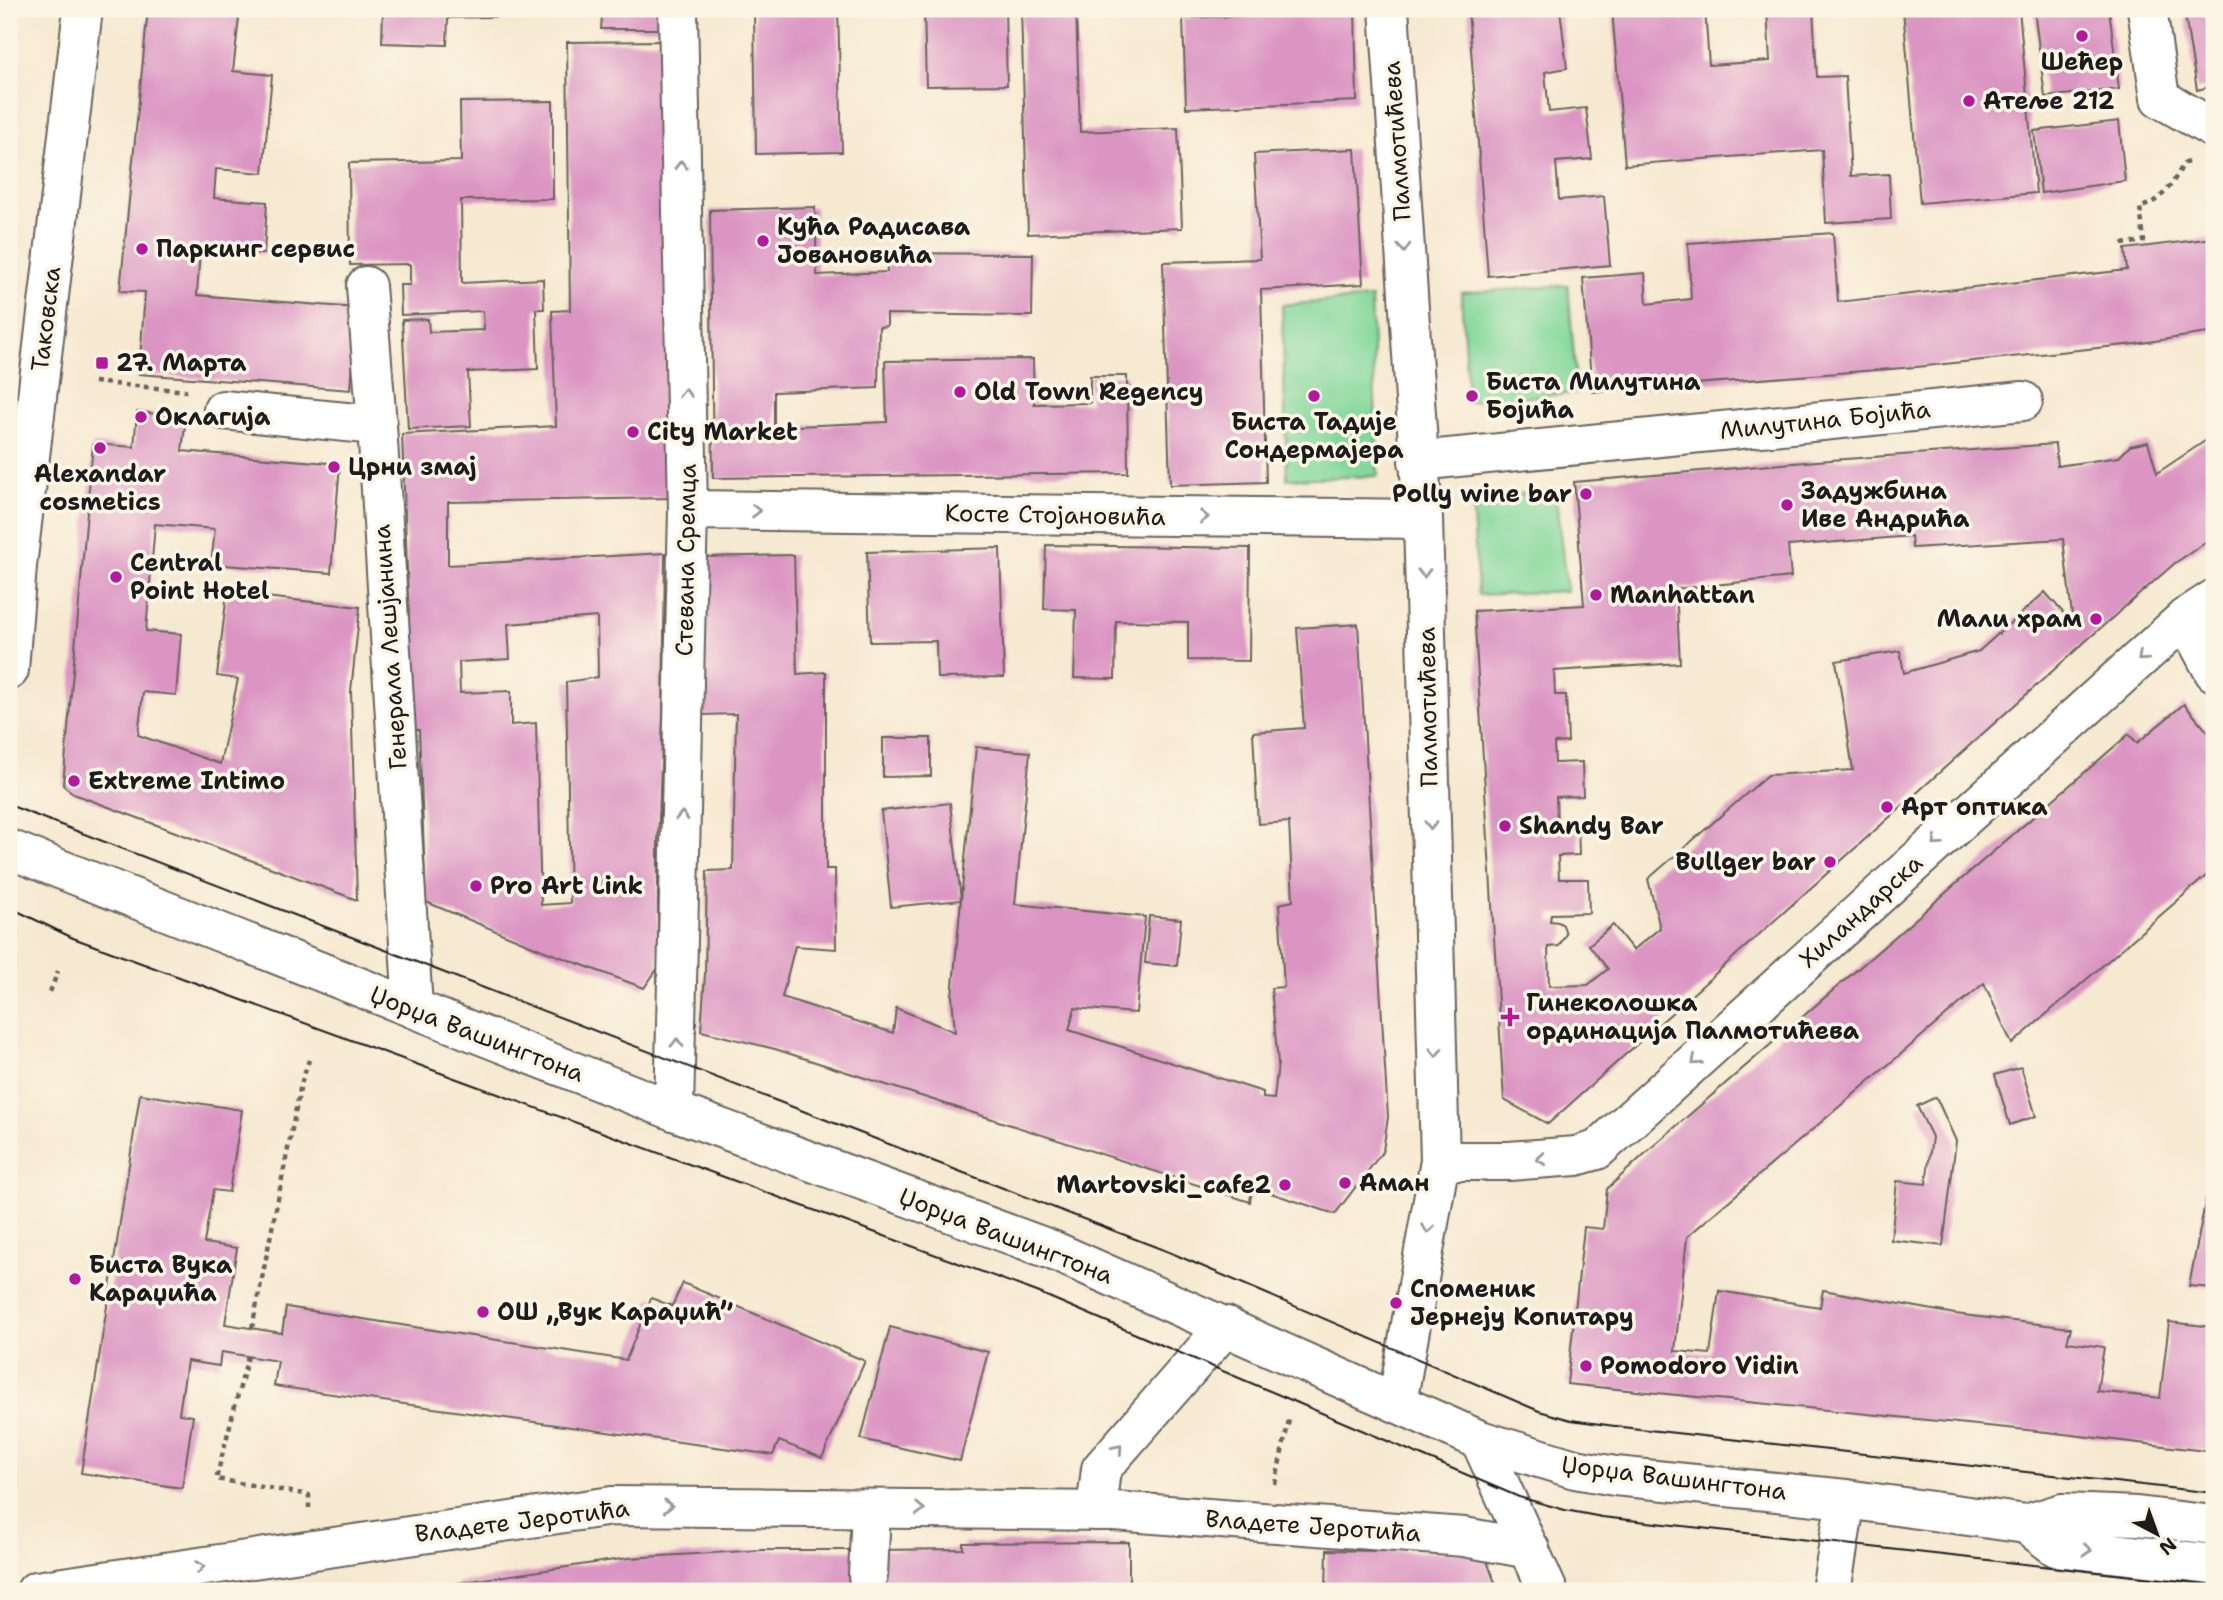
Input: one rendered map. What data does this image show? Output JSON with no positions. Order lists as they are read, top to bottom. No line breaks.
{"streets":{"street":["Палмотићева","Таковска","Милутина Бојића","Косте Стојановића","Стевана Сремца","Генерала Лешјанина","Хиландарска","Џорџа Вашингтона","Владете Јеротића"]},"crossings":[["Палмотићева","Милутина Бојића"],["Палмотићева","Косте Стојановића"],["Палмотићева","Хиландарска"],["Палмотићева","Џорџа Вашингтона"],["Косте Стојановића","Стевана Сремца"],["Стевана Сремца","Џорџа Вашингтона"],["Генерала Лешјанина","Џорџа Вашингтона"]],"one_way":["Палмотићева","Косте Стојановића","Стевана Сремца","Хиландарска","Владете Јеротића"],"places":{"other":["Шећер","Атеље 212","Кућа Радисава Јовановића","Паркинг сервис","Old Town Regency","Биста Тадије Сондермајера","Биста Милутина Бојића","Оклагија","City Market","Alexandar cosmetics","Црни змај","Polly wine bar","Задужбина Иве Андрића","Central Point Hotel","Manhattan","Мали храм","Extreme Intimo","Арт оптика","Shandy Bar","Bullger bar","Pro Art Link","Аман","Martovski_cafe2","Биста Вука Караџића","Споменик Јернеју Копитару","ОШ „Вук Караџић”","Pomodoro Vidin"],"transit":["27. Марта"],"health":["Гинеколошка ординација Палмотићева"]},"north":"bottom right"}
